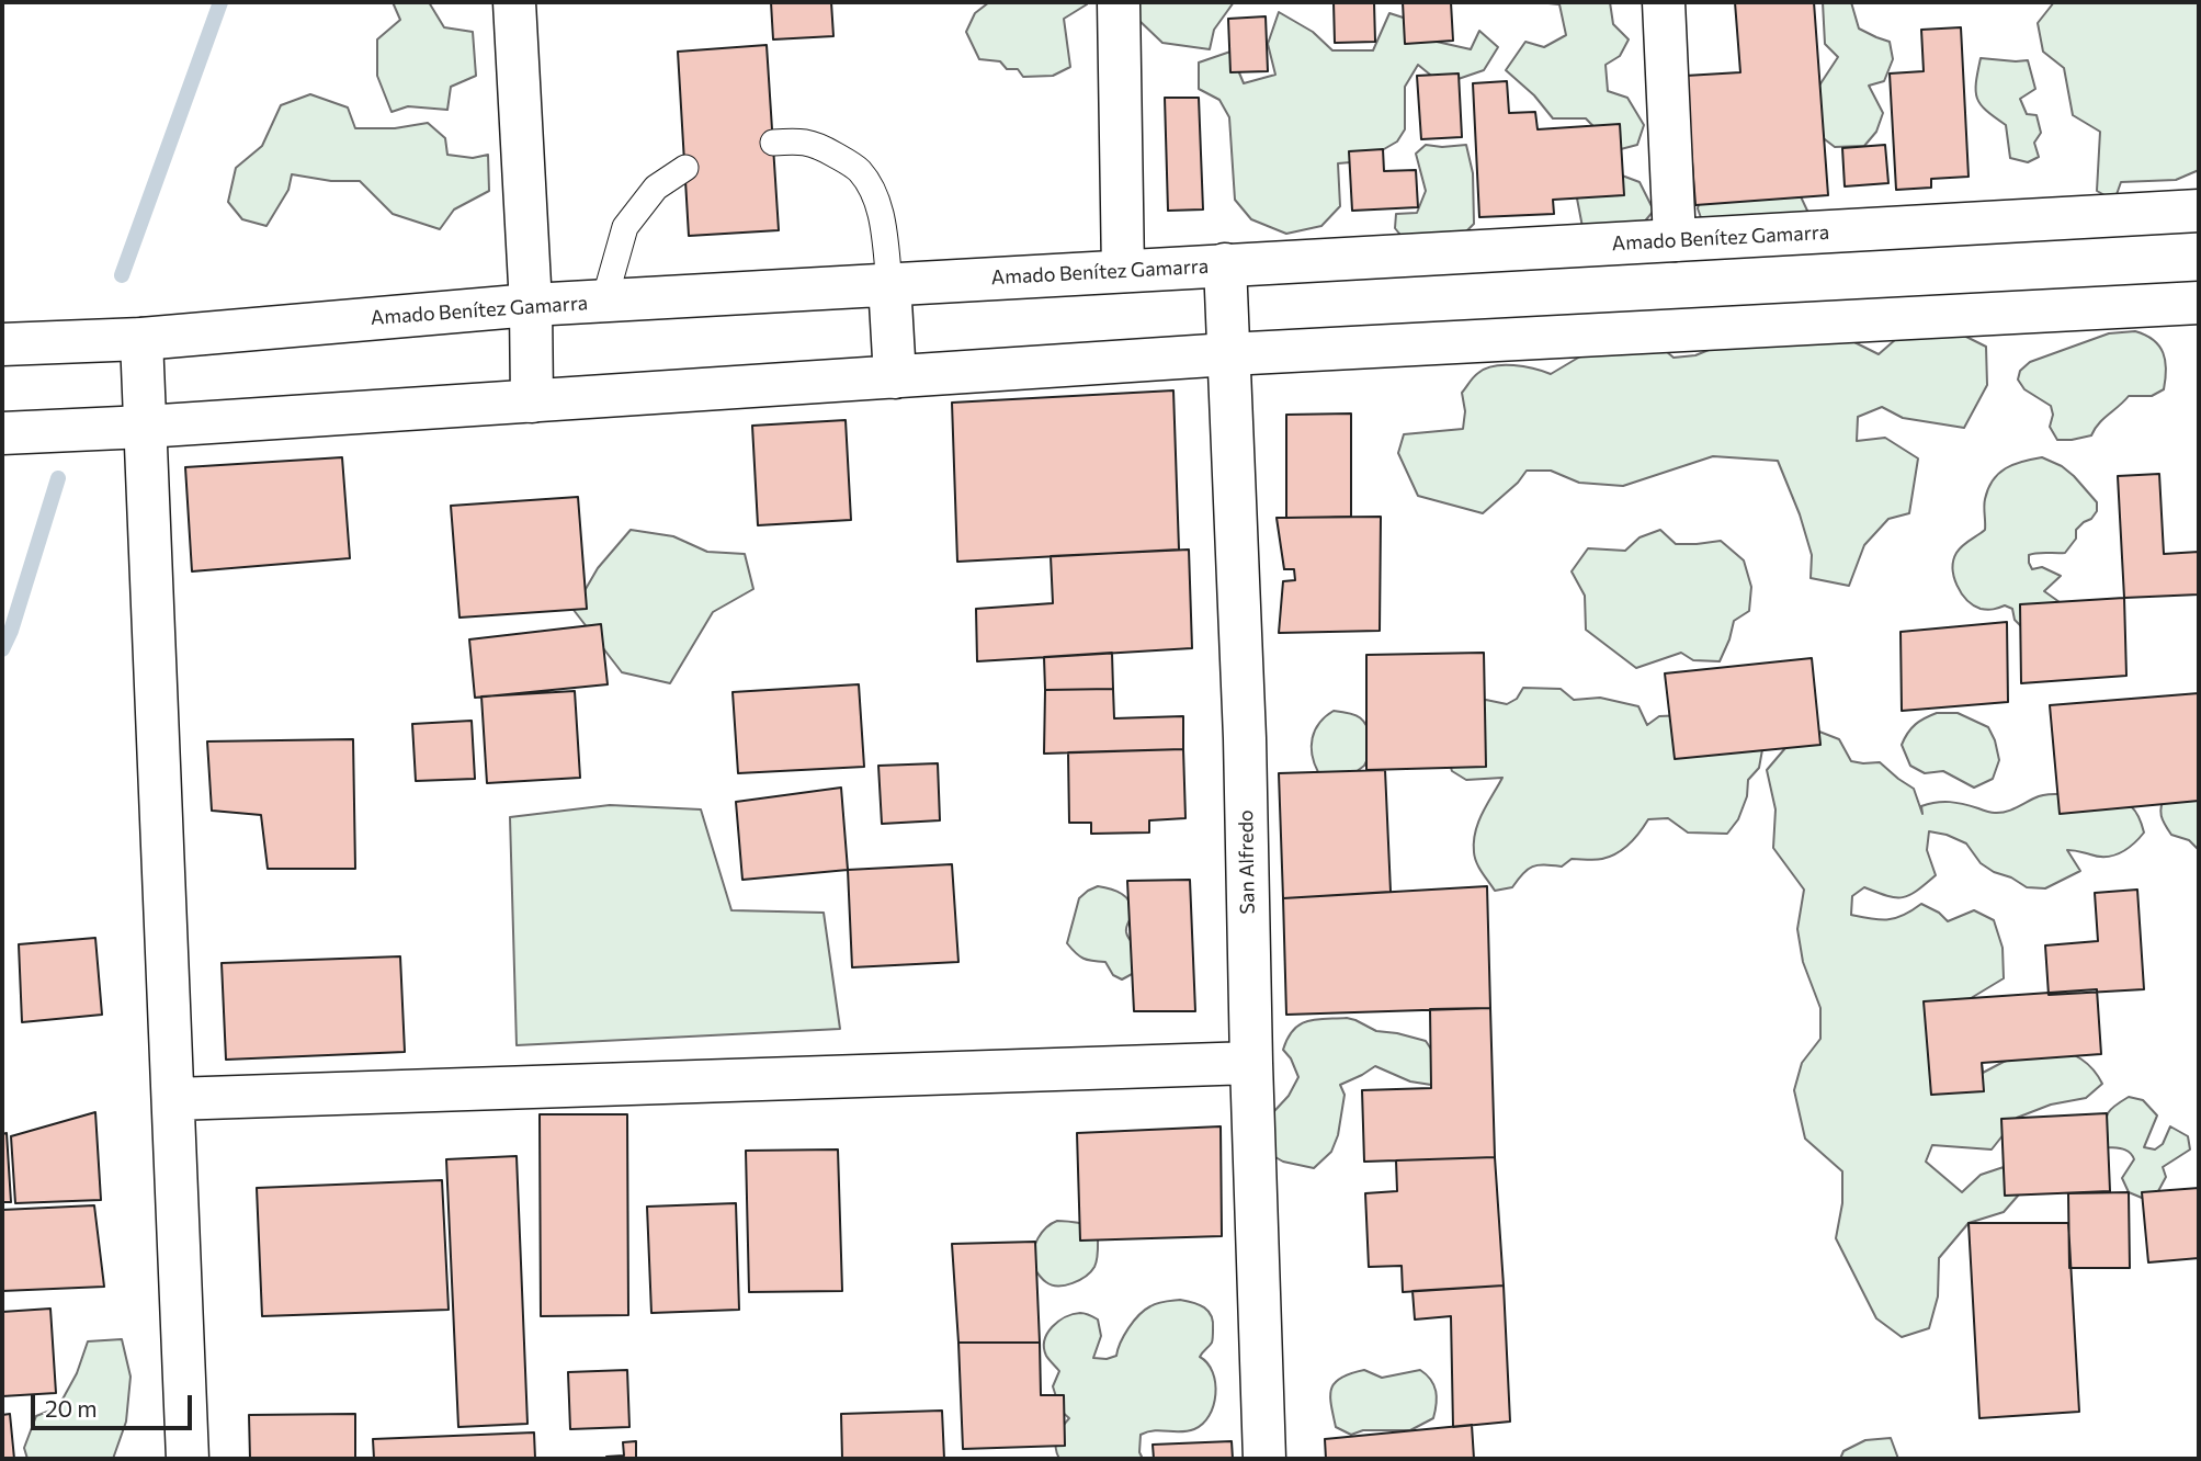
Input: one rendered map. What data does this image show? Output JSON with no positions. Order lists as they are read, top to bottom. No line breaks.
{"streets":{"main road":["Amado Benítez Gamarra","San Alfredo"]},"crossings":[["Amado Benítez Gamarra","San Alfredo"]],"scale_bar":"20 m"}
